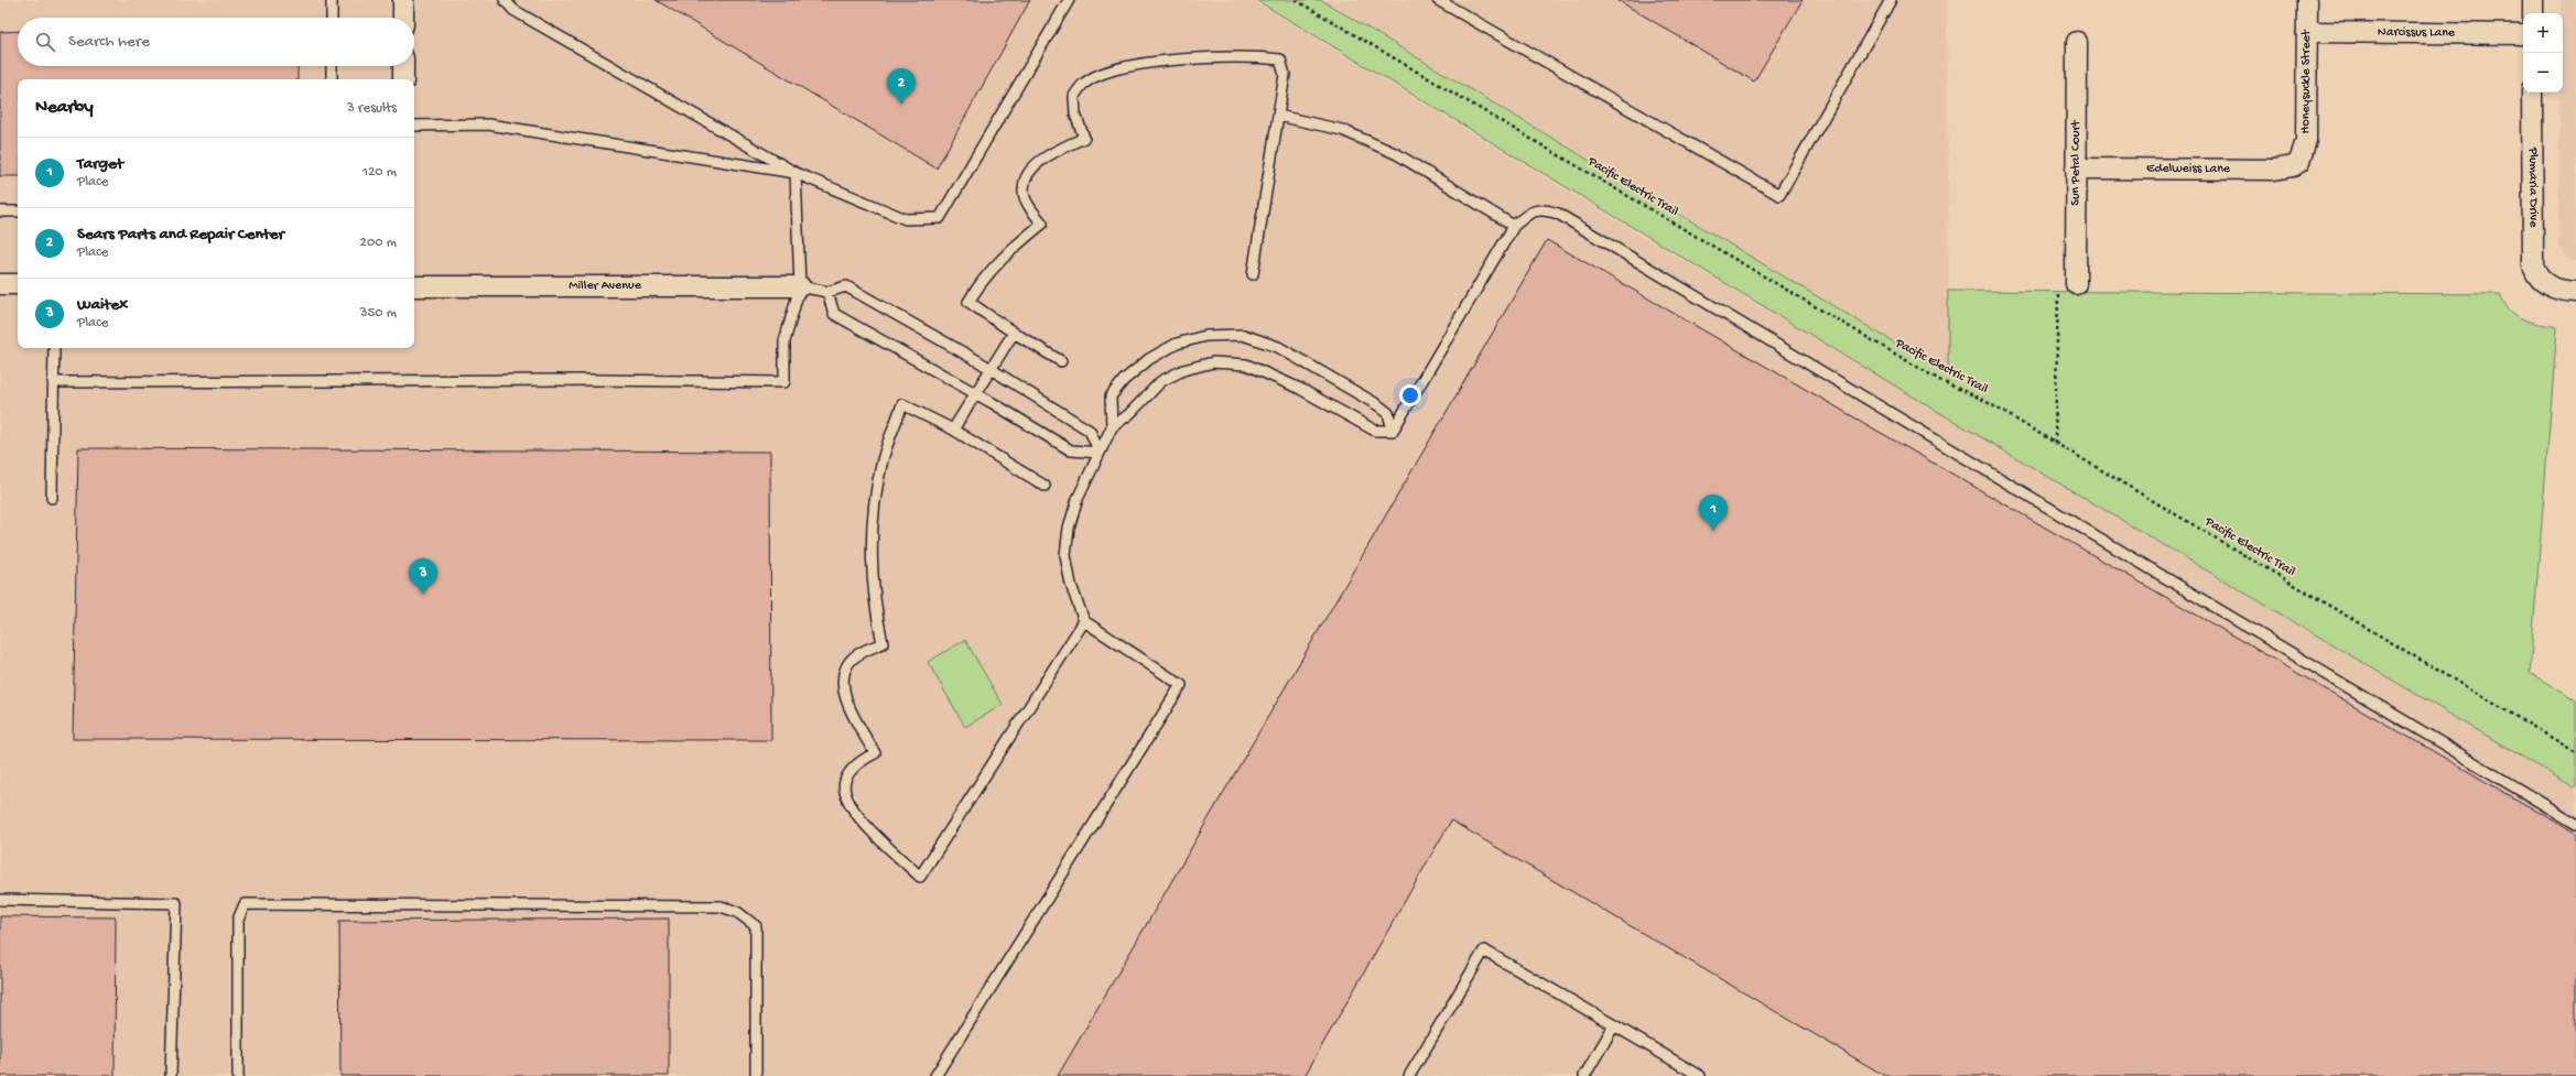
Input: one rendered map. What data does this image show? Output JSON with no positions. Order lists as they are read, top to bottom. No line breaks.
{"streets":{"street":["Narcissus Lane","Honeysuckle Street","Sun Petal Court","Edelweiss Lane","Plumaria Drive","Miller Avenue"],"path":["Pacific Electric Trail"]},"crossings":[["Narcissus Lane","Honeysuckle Street"],["Honeysuckle Street","Edelweiss Lane"],["Sun Petal Court","Edelweiss Lane"]],"page":{"map_buttons":["+","−"],"search":"Search here","pins":["2","1","3"],"heading":["Nearby","3 results"],"list":[{"mark":"1","name":"Target","note":"Place","value":"120 m"},{"mark":"2","name":"Sears Parts and Repair Center","note":"Place","value":"200 m"},{"mark":"3","name":"Waitex","note":"Place","value":"350 m"}]}}
